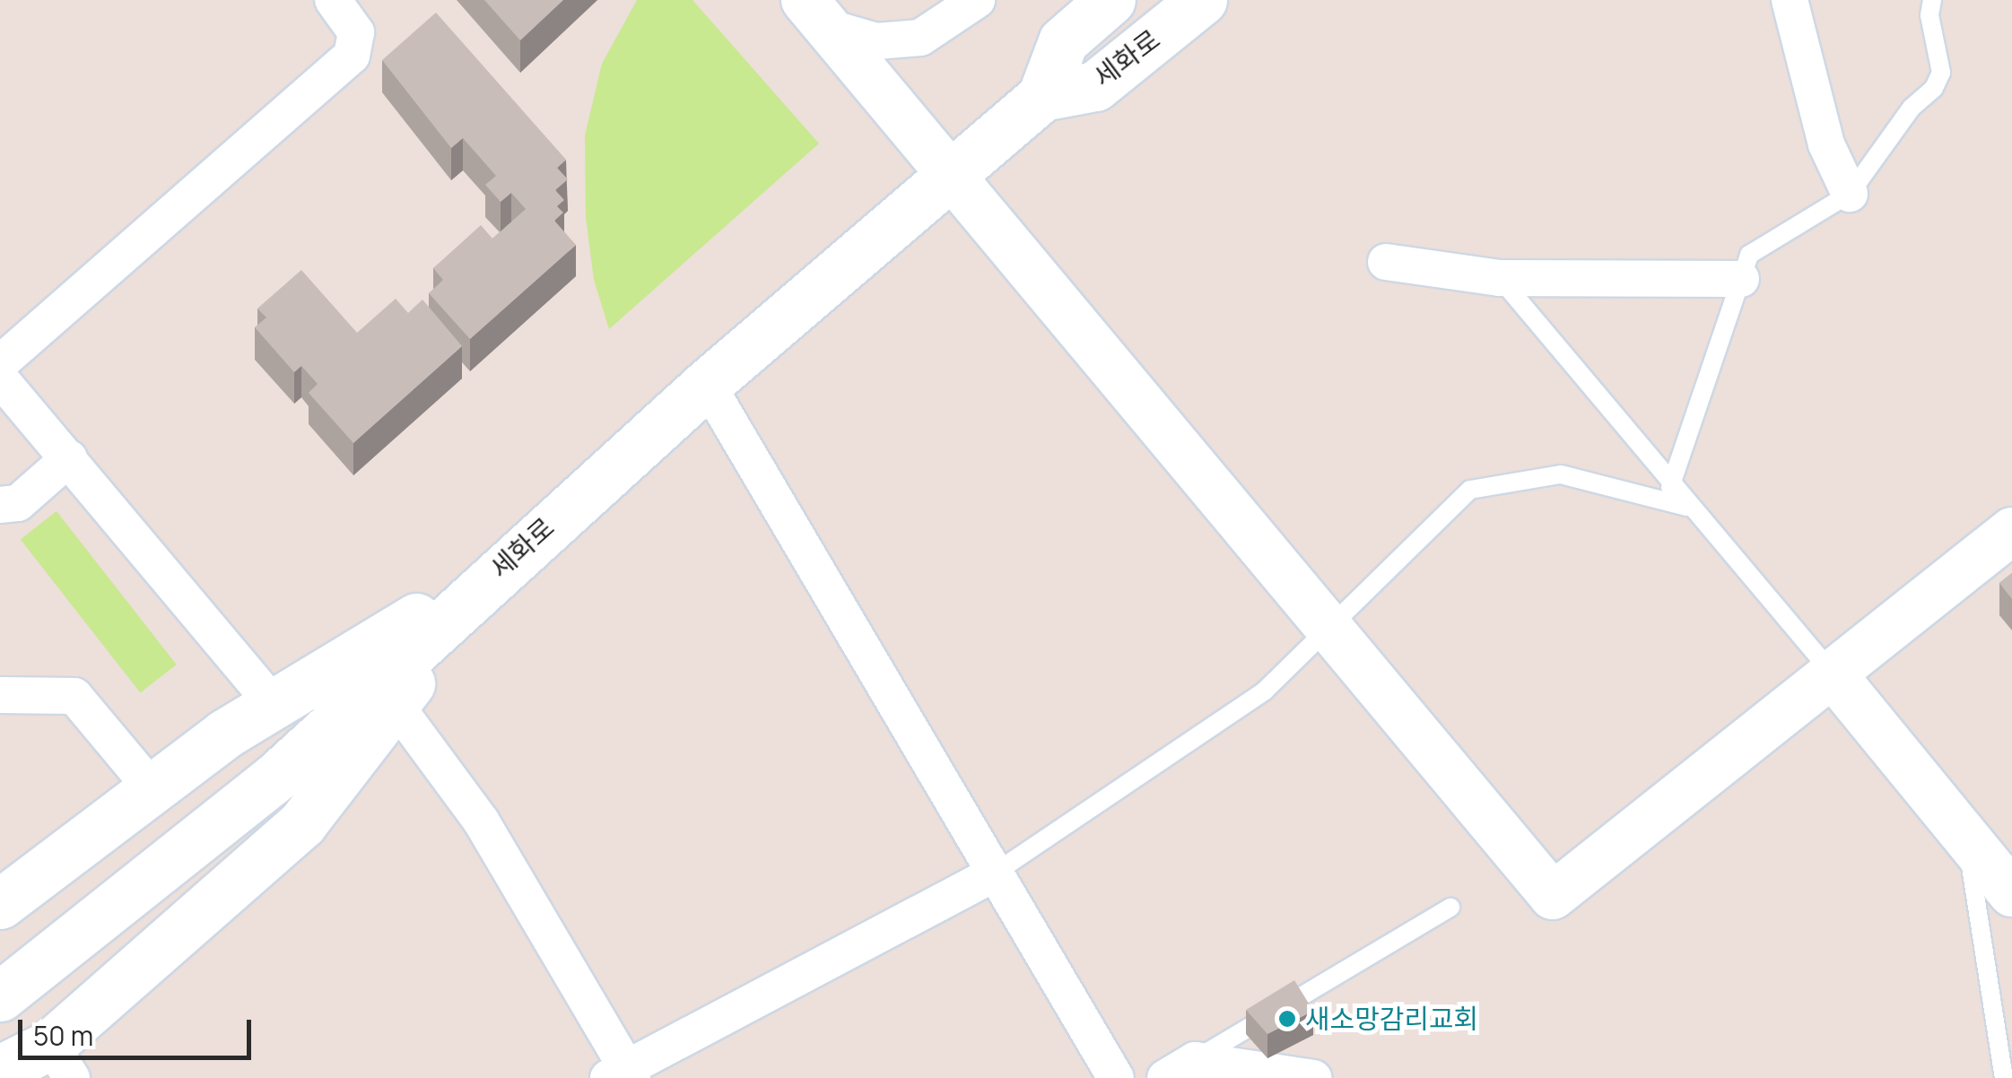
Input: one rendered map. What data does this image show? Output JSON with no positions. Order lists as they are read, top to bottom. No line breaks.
{"streets":{"main road":["세화로"]},"places":["새소망감리교회"],"scale_bar":"50 m"}
